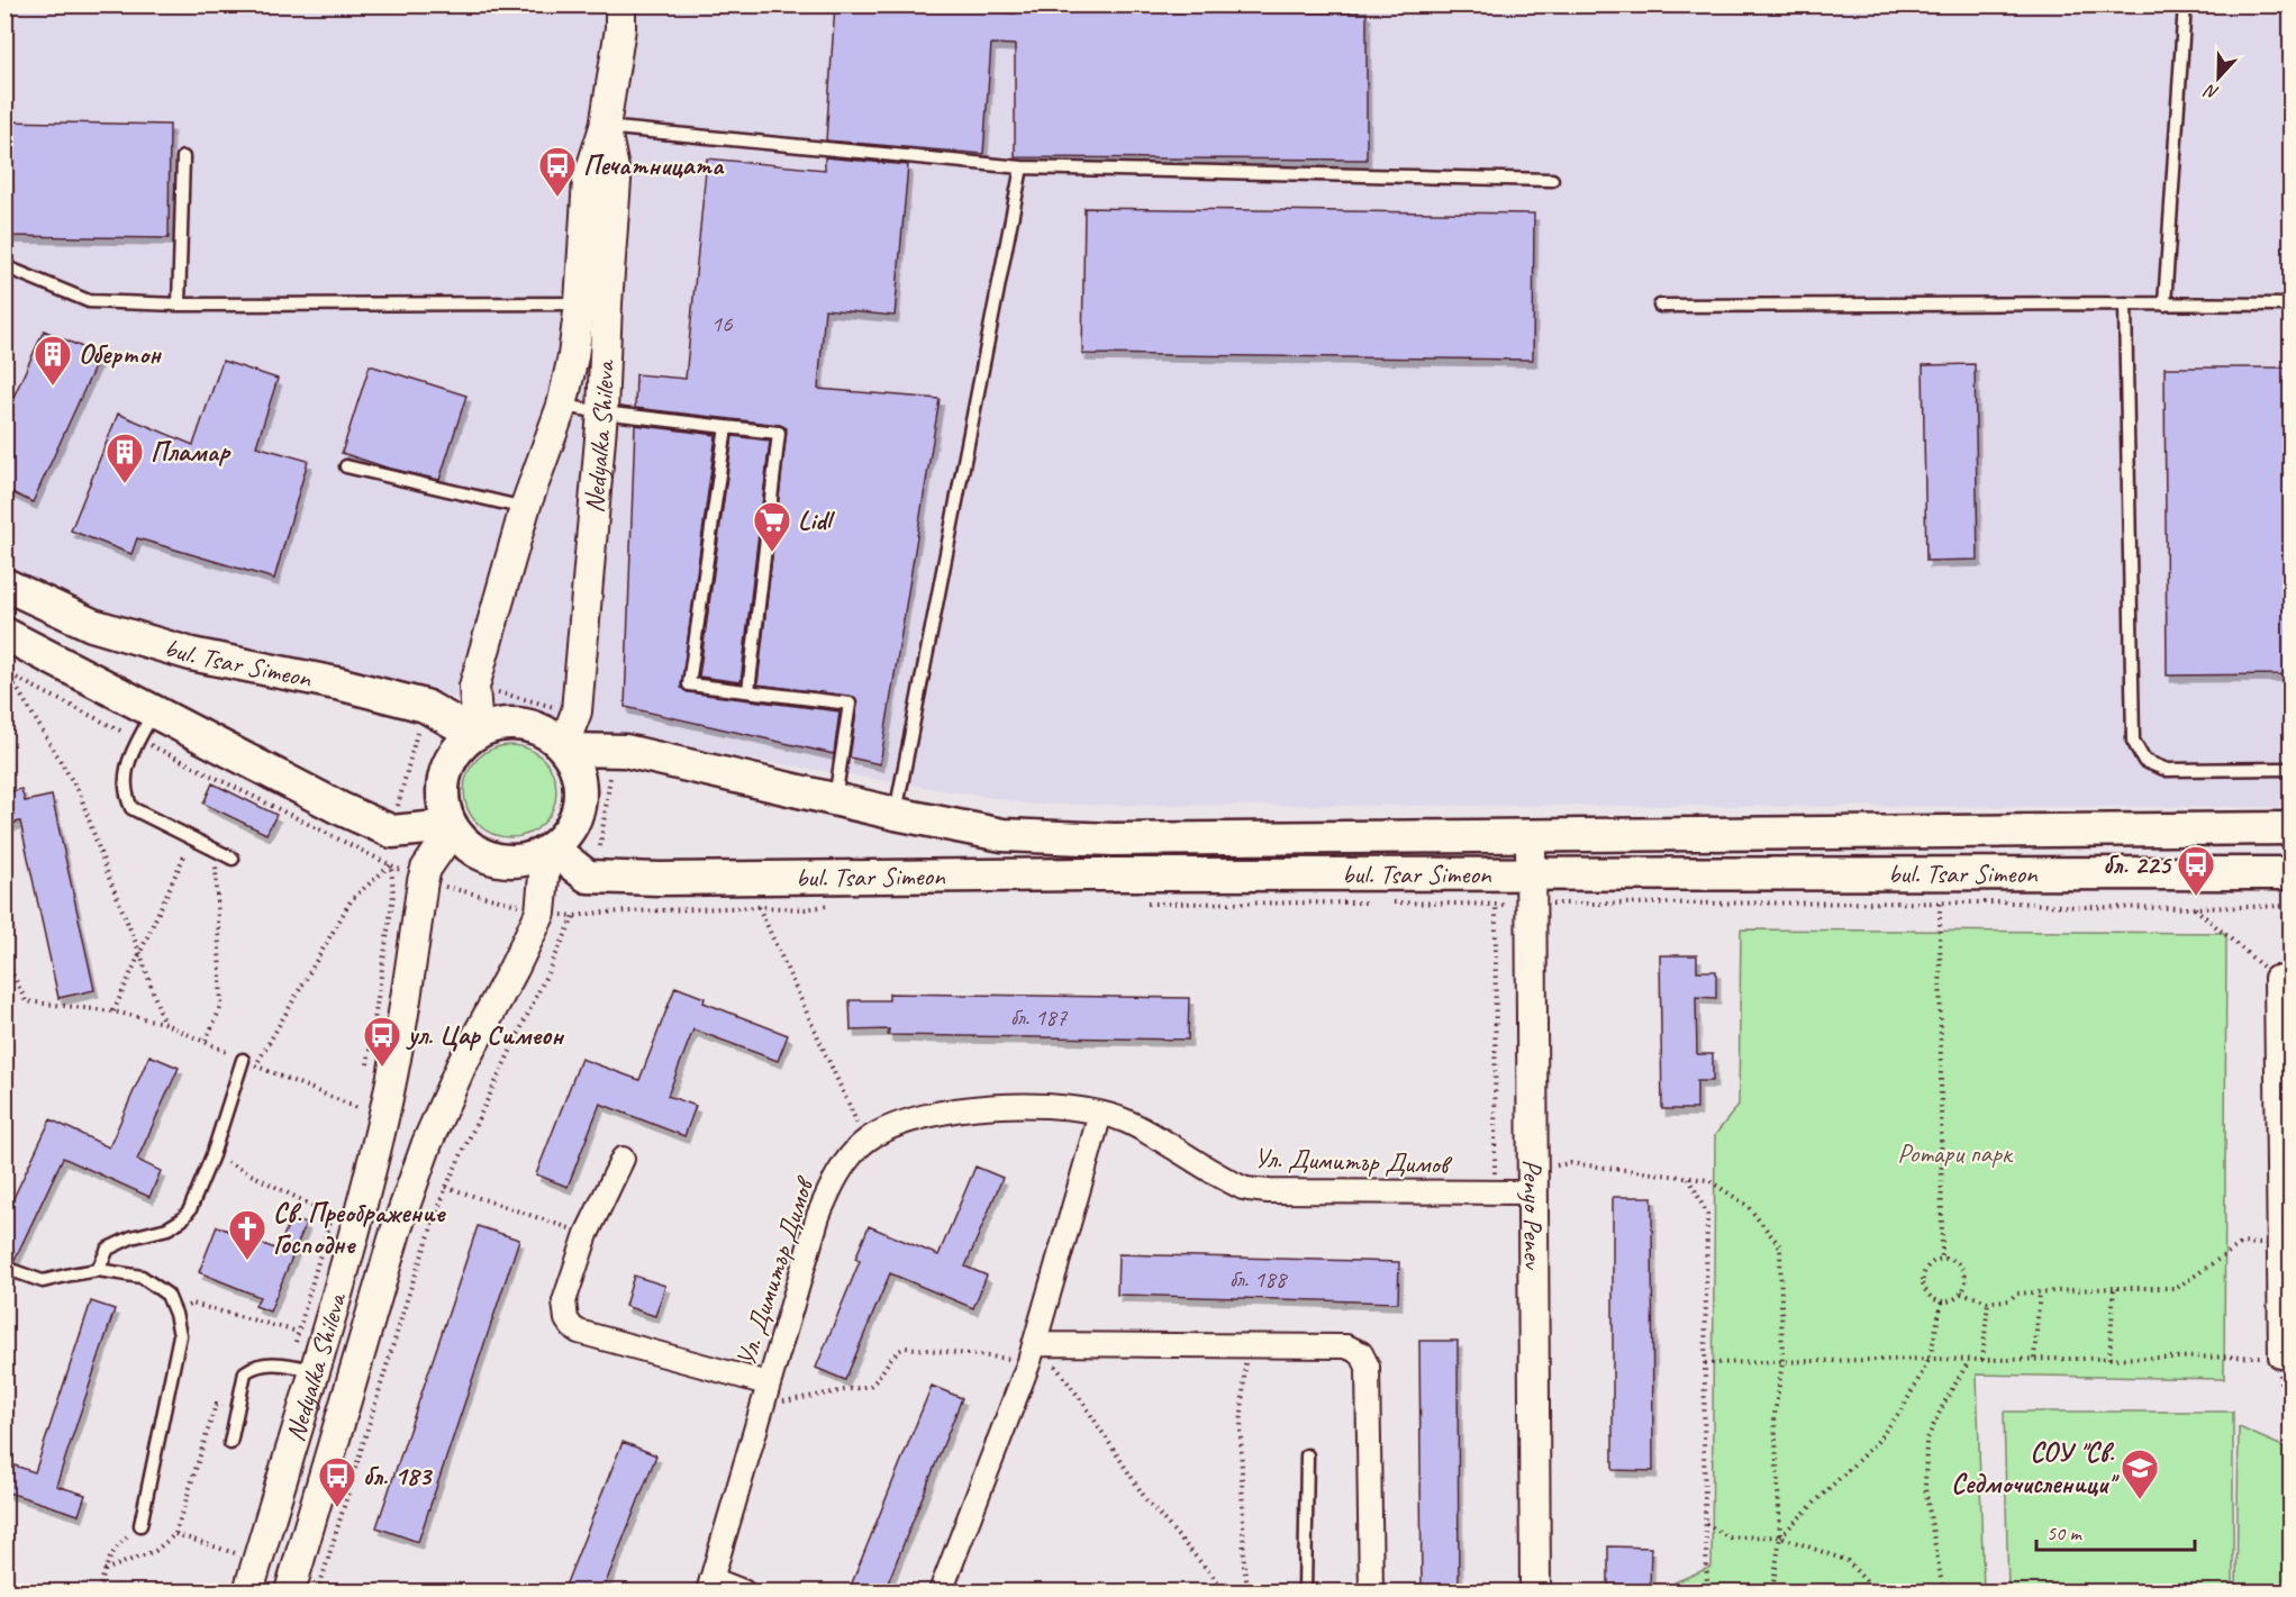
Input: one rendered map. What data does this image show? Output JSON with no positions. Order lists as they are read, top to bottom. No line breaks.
{"streets":{"main road":["bul. Tsar Simeon"],"street":["Nedyalka Shileva","Ул. Димитър Димов","Penyo Penev"]},"crossings":[["Nedyalka Shileva","bul. Tsar Simeon"],["bul. Tsar Simeon","Penyo Penev"],["Ул. Димитър Димов","Penyo Penev"]],"parks":["Ротари парк"],"places":{"bus stop":["Печатницата","бл. 225","ул. Цар Симеон","бл. 183"],"building":["Обертон","Пламар"],"supermarket":["Lidl"],"church":["Св. Преображение Господне"],"school or university":["СОУ \"Св. Седмочисленици\""]},"house_numbers":["16","бл. 187","бл. 188"],"scale_bar":"50 m","north":"bottom"}
